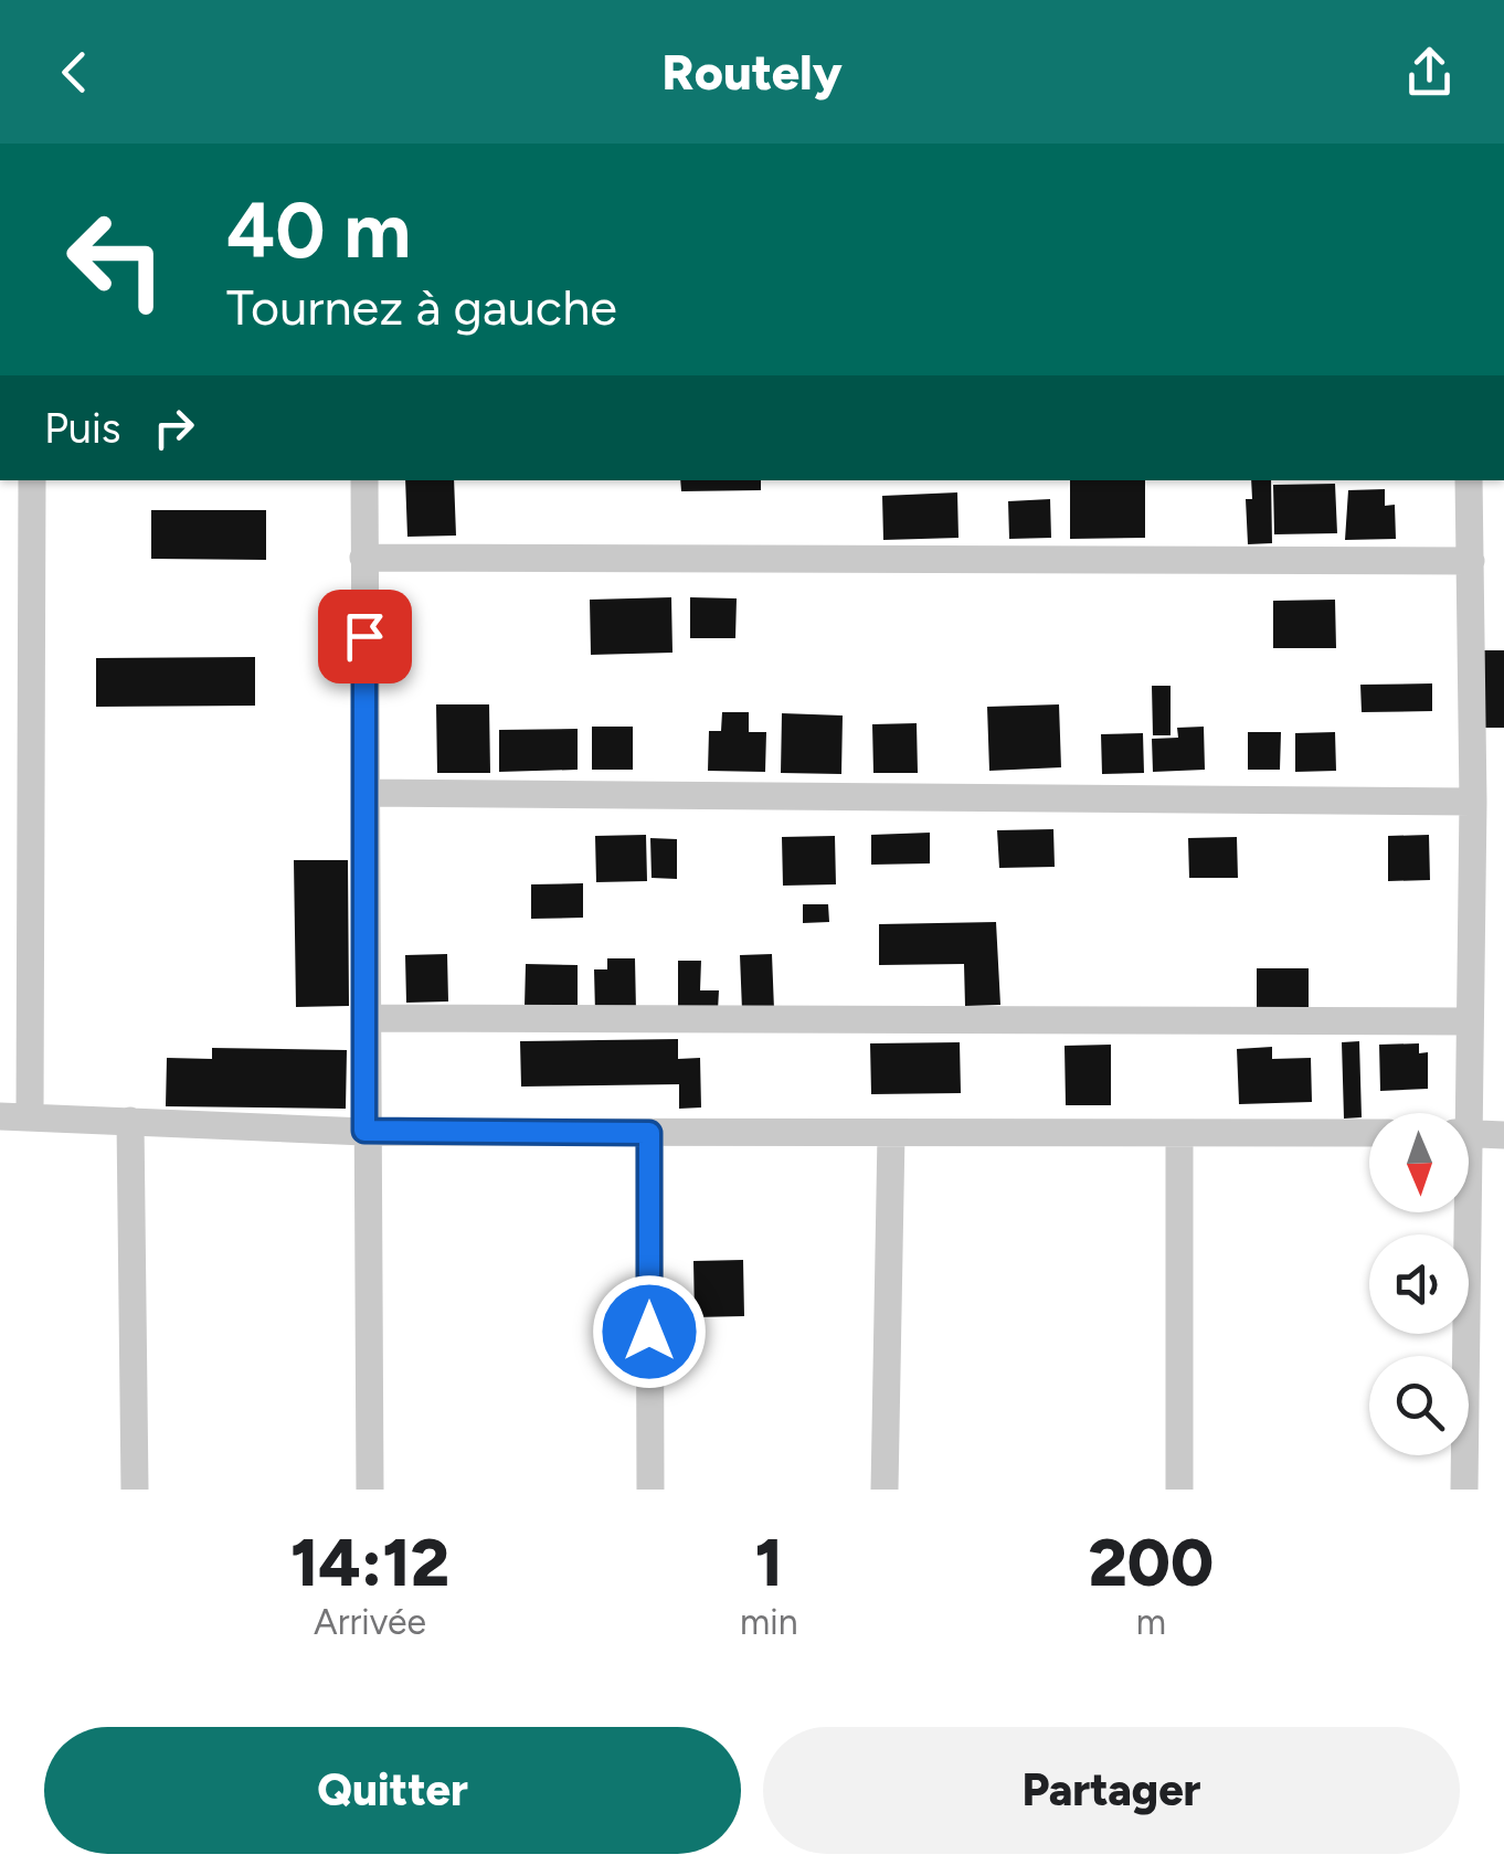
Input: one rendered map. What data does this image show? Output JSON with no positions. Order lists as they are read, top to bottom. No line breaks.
{"north":"bottom","page":{"header":"Routely","turn":["40 m","Tournez à gauche"],"then":"Puis","eta":["14:12","Arrivée","1","min","200","m"],"buttons":["Quitter","Partager"]}}
